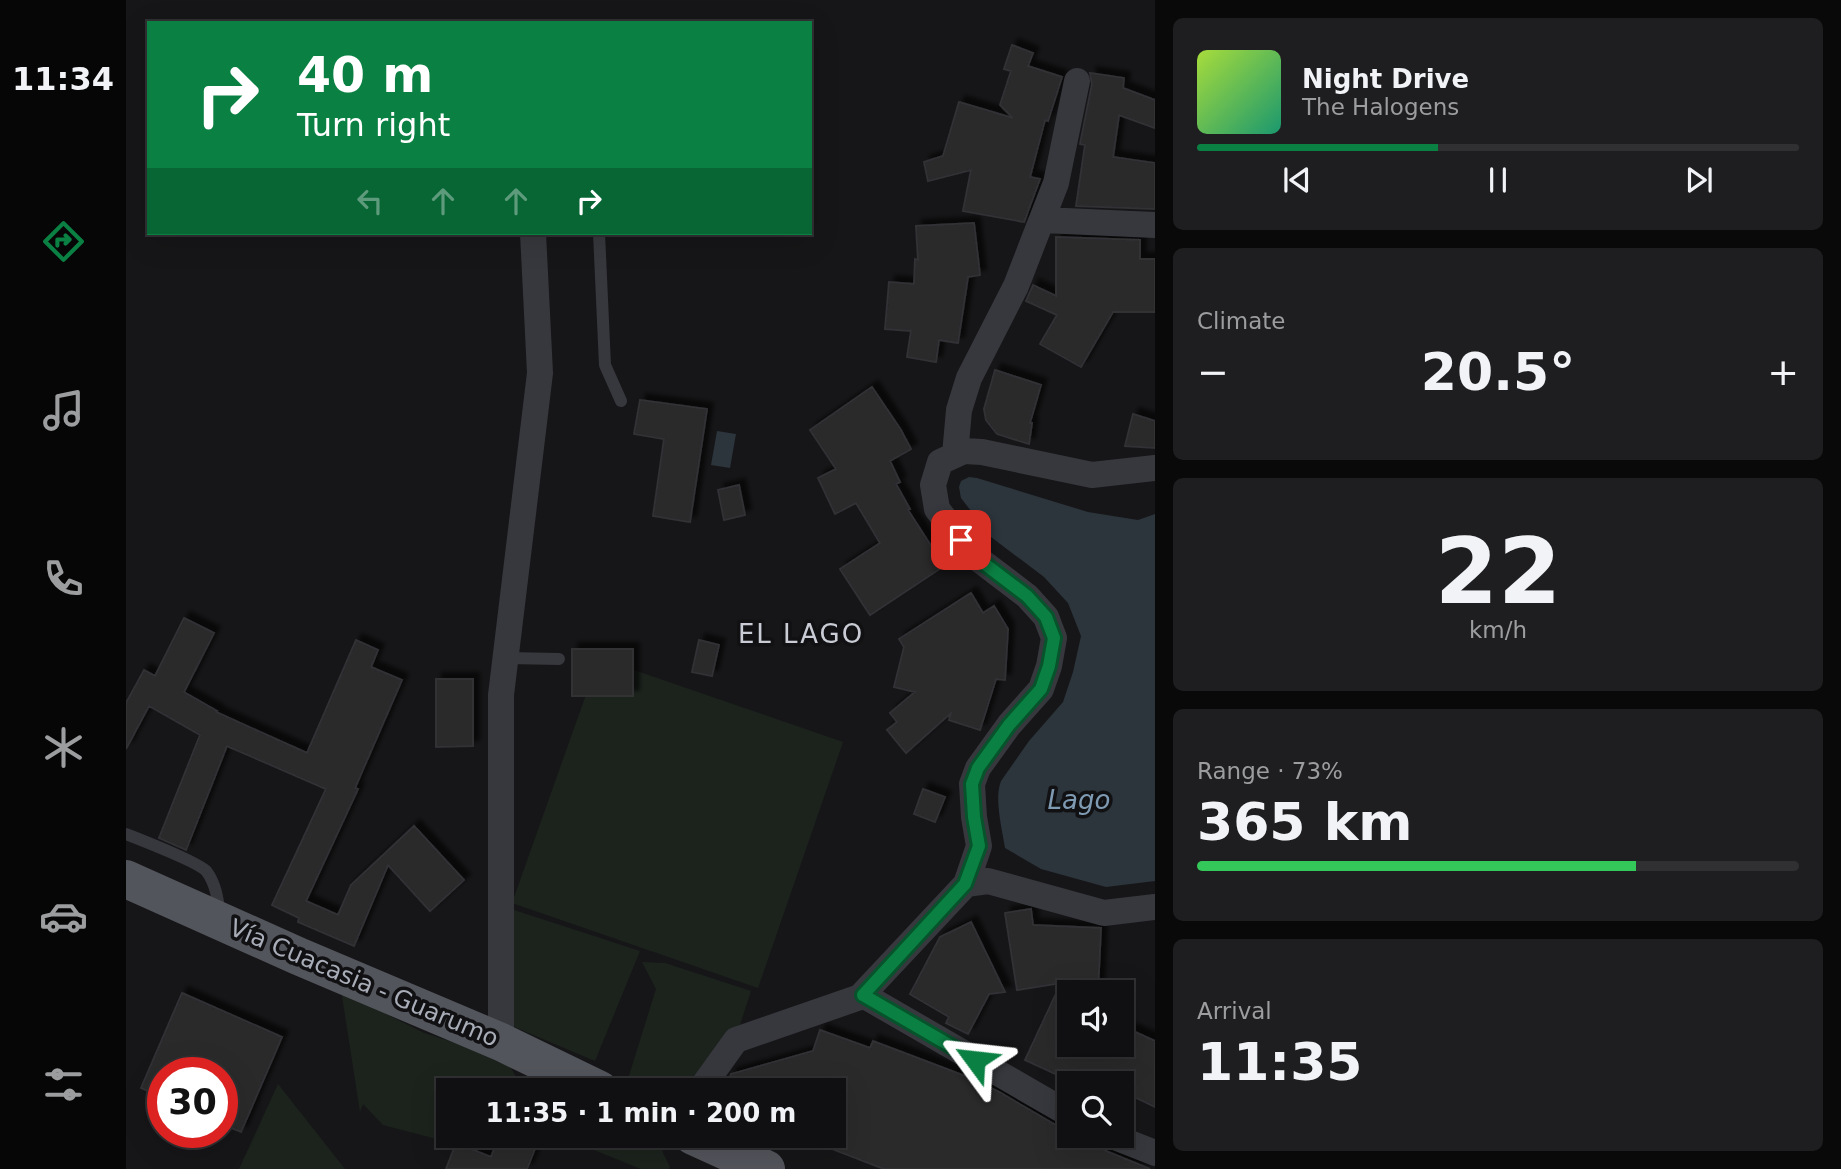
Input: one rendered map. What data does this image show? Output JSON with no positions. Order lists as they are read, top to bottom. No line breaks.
{"streets":{"main road":["Vía Cuacasia - Guarumo"]},"districts":["EL LAGO"],"water":["Lago"],"page":{"tabs":"11:34","turn":["40 m","Turn right"],"song":["Night Drive","The Halogens"],"tile":["Climate",["22","km/h"],["Range · 73%","365 km"],["Arrival","11:35"]],"heat":["−","20.5°","+"],"limit":"30","trip":"11:35 · 1 min · 200 m"}}
